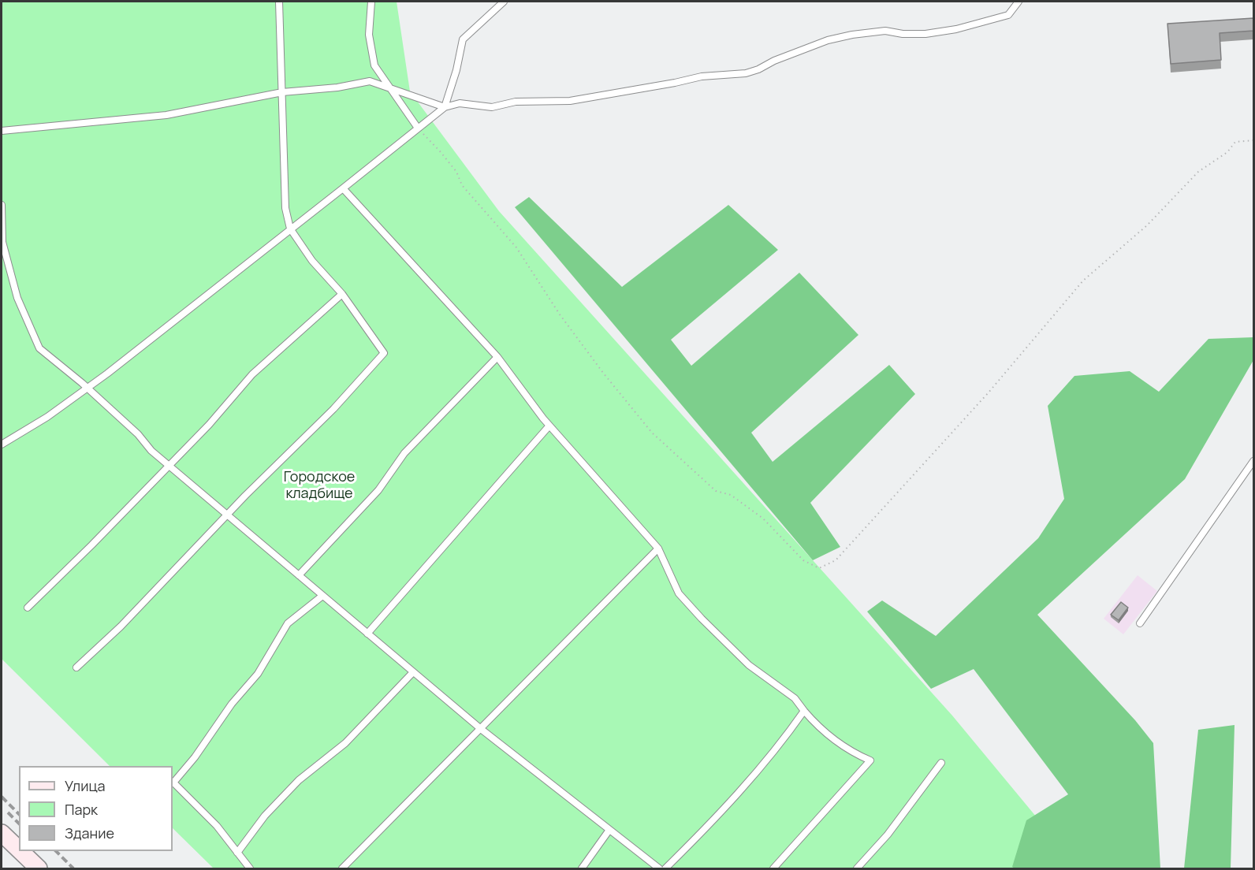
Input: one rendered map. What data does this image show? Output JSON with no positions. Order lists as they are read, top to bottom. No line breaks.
{"parks":["Городское кладбище"],"legend":["Улица","Парк","Здание"]}
